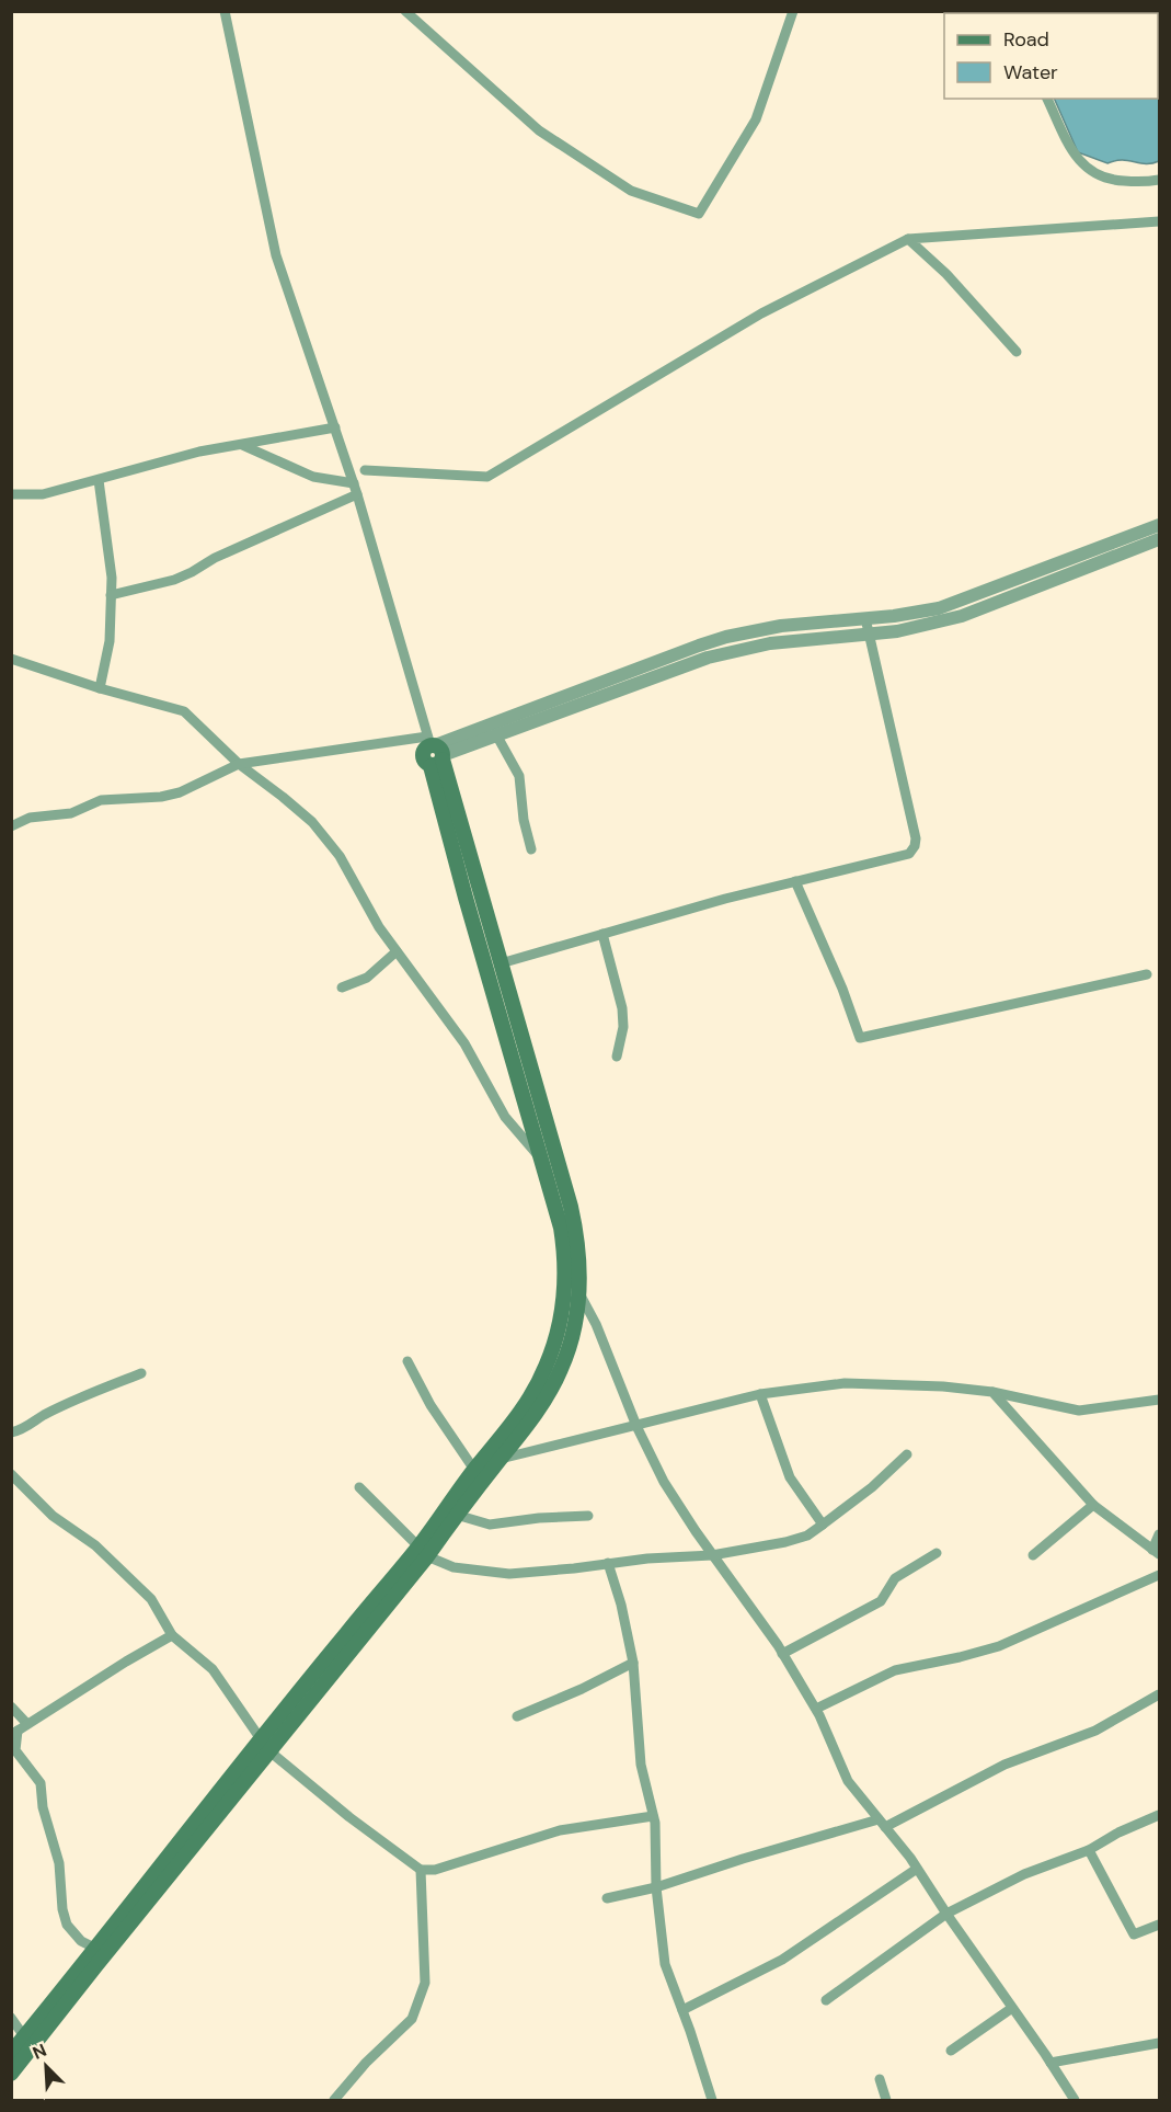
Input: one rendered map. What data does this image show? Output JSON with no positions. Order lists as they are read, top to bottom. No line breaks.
{"legend":["Road","Water"],"north":"top left"}
